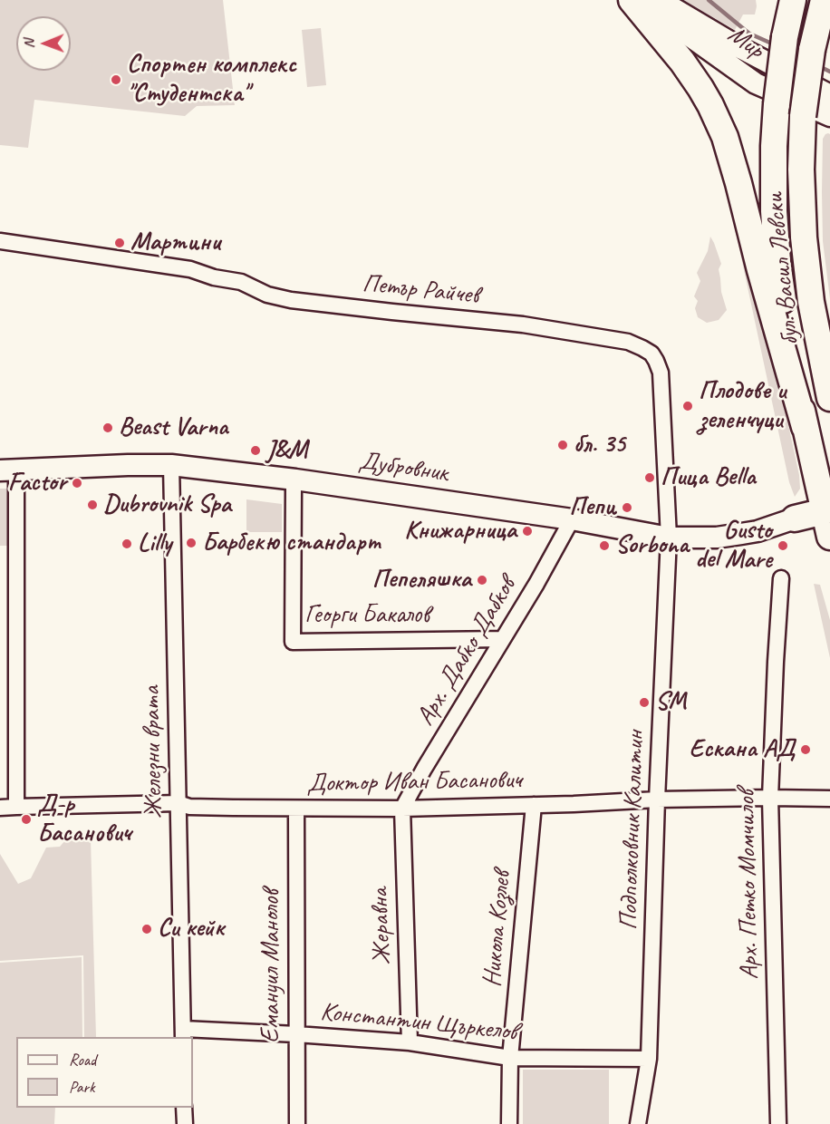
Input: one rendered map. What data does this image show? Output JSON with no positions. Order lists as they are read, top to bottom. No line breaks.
{"streets":{"highway":["бул. Васил Левски"],"street":["Мир","Петър Райчев","Дубровник","Георги Бакалов","Арх. Дабко Дабков","Железни врата","Доктор Иван Басанович","Подполковник Калитин","Арх. Петко Момчилов","Жеравна","Никола Козлев","Емануил Манолов","Константин Щъркелов"]},"crossings":[["Петър Райчев","Дубровник"],["Петър Райчев","Подполковник Калитин"],["Дубровник","Георги Бакалов"],["Дубровник","Арх. Дабко Дабков"],["Дубровник","Железни врата"],["Дубровник","Подполковник Калитин"],["Георги Бакалов","Арх. Дабко Дабков"],["Арх. Дабко Дабков","Доктор Иван Басанович"],["Арх. Дабко Дабков","Жеравна"],["Железни врата","Доктор Иван Басанович"],["Железни врата","Константин Щъркелов"],["Доктор Иван Басанович","Подполковник Калитин"],["Доктор Иван Басанович","Арх. Петко Момчилов"],["Доктор Иван Басанович","Жеравна"],["Доктор Иван Басанович","Никола Козлев"],["Доктор Иван Басанович","Емануил Манолов"],["Подполковник Калитин","Константин Щъркелов"],["Жеравна","Константин Щъркелов"],["Никола Козлев","Константин Щъркелов"],["Емануил Манолов","Константин Щъркелов"]],"places":["Спортен комплекс \"Студентска\"","Мартини","Плодове и зеленчуци","Beast Varna","бл. 35","J&M","Пица Bella","Factor","Dubrovnik Spa","Пепи","Книжарница","Барбекю стандарт","Lilly","Sorbona","Gusto del Mare","Пепеляшка","SM","Ескана АД","Д-р Басанович","Си кейк"],"legend":["Road","Park"],"north":"left"}
